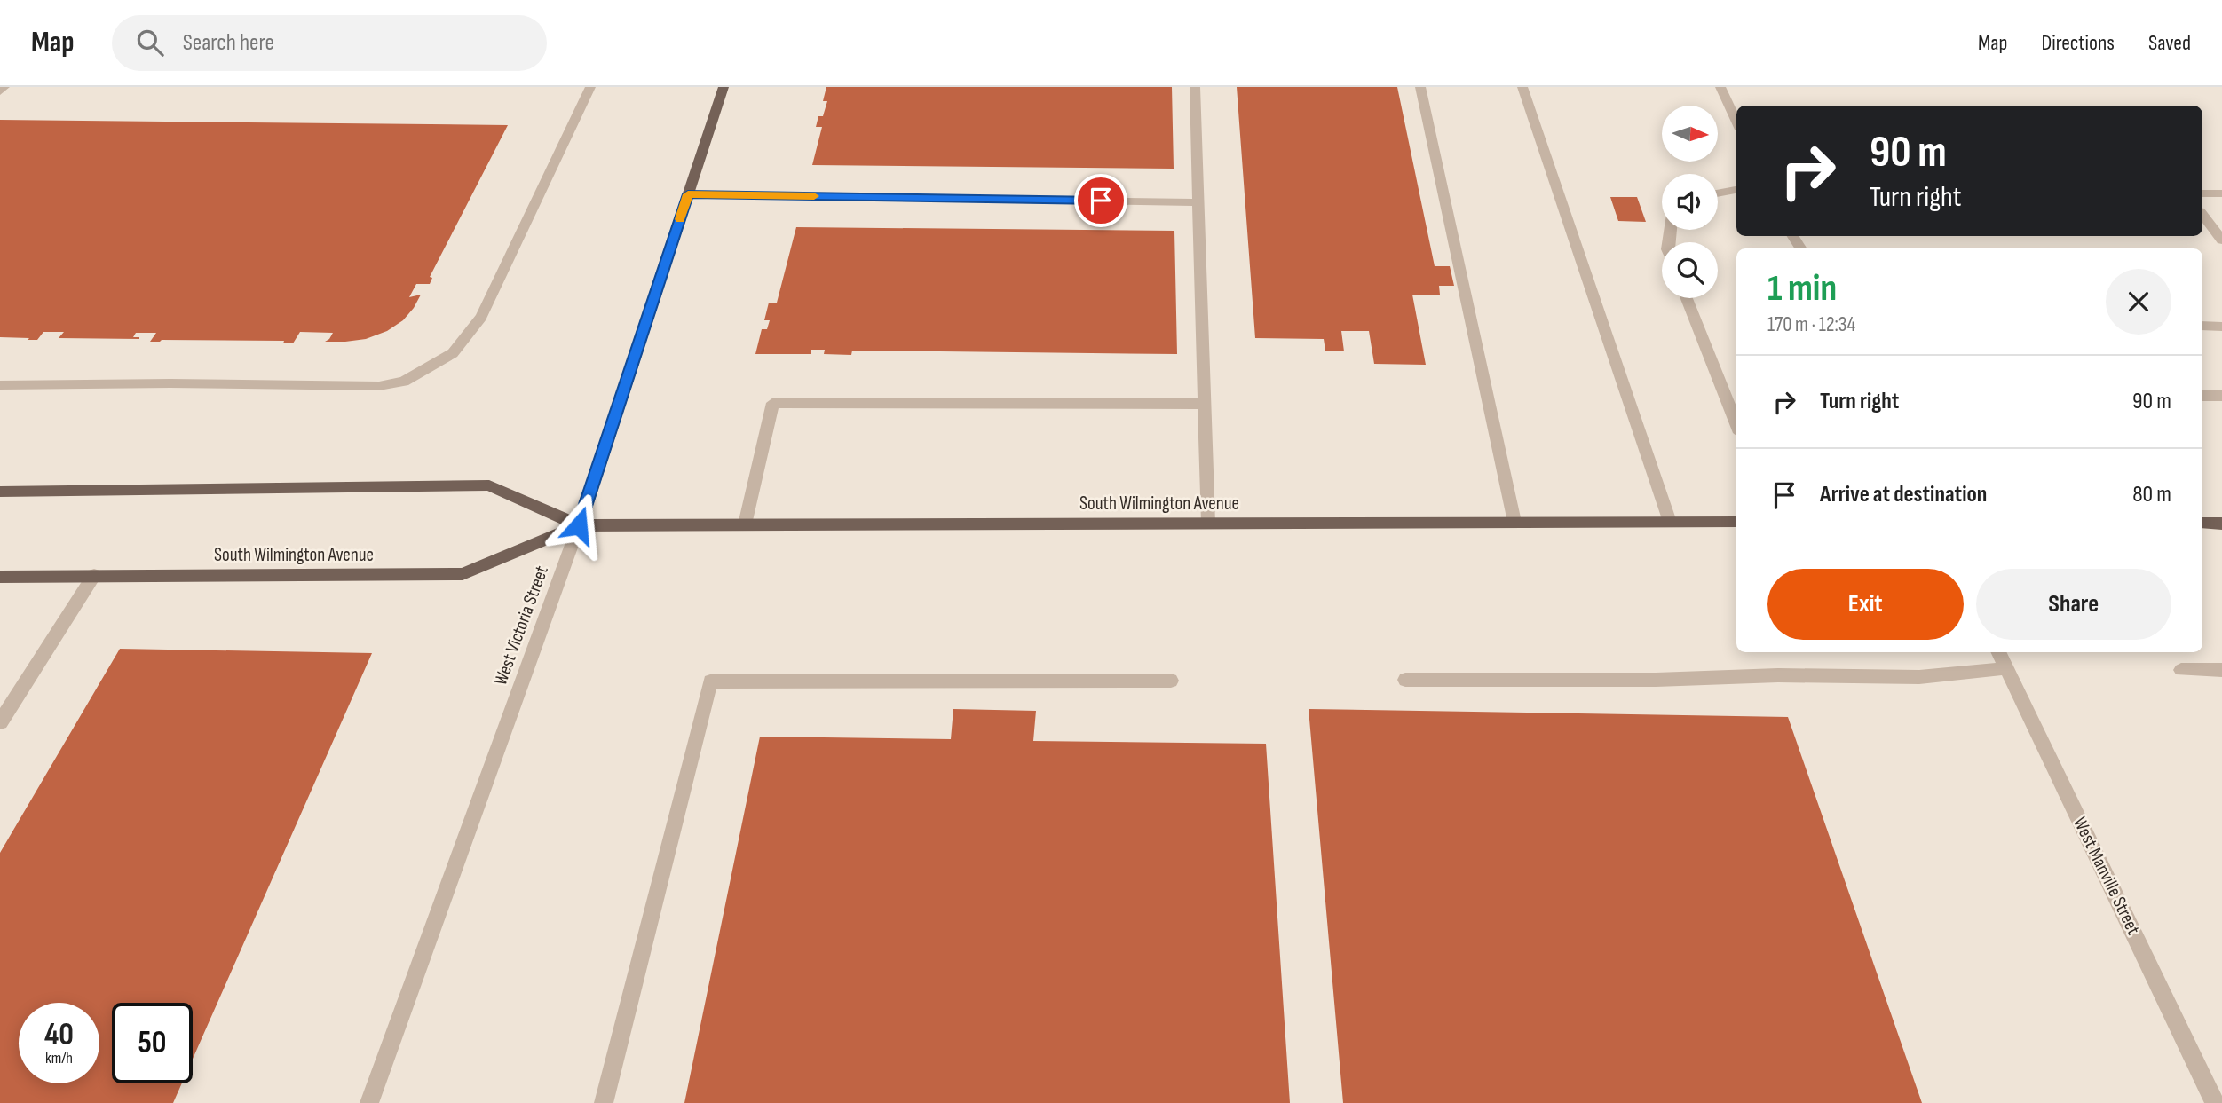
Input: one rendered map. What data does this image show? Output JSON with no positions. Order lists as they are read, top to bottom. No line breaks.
{"streets":{"main road":["South Wilmington Avenue","West Victoria Street"],"street":["West Manville Street"]},"crossings":[["South Wilmington Avenue","West Victoria Street"]],"north":"right","page":{"header":"Map","search":"Search here","nav":["Map","Directions","Saved"],"turn":["90 m","Turn right"],"heading":["1 min","170 m · 12:34"],"list":[{"name":"Turn right","value":"90 m"},{"name":"Arrive at destination","value":"80 m"}],"buttons":["Exit","Share"],"speed":"40 km/h","limit":"50"}}
